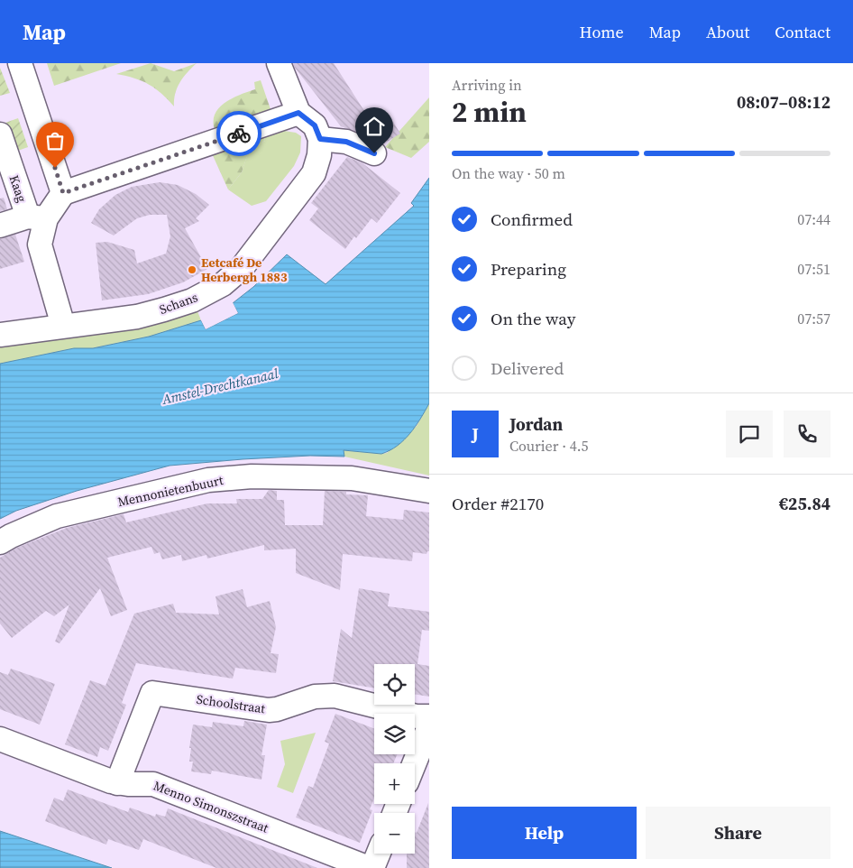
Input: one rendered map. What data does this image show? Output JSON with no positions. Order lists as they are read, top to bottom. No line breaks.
{"streets":{"street":["Kaag","Schans","Mennonietenbuurt","Schoolstraat","Menno Simonszstraat"]},"crossings":[["Schoolstraat","Menno Simonszstraat"]],"water":["Amstel-Drechtkanaal"],"places":["Eetcafé De Herbergh 1883"],"page":{"header":"Map","nav":["Home","Map","About","Contact"],"heading":["2 min","Arriving in","08:07–08:12"],"panel":["Jordan","Courier · 4.5","Order #2170","€25.84"],"bar":"On the way · 50 m","list":[["Confirmed","07:44"],["Preparing","07:51"],["On the way","07:57"],"Delivered"],"round":"J","map_buttons":["+","−"],"buttons":["Help","Share"]}}
